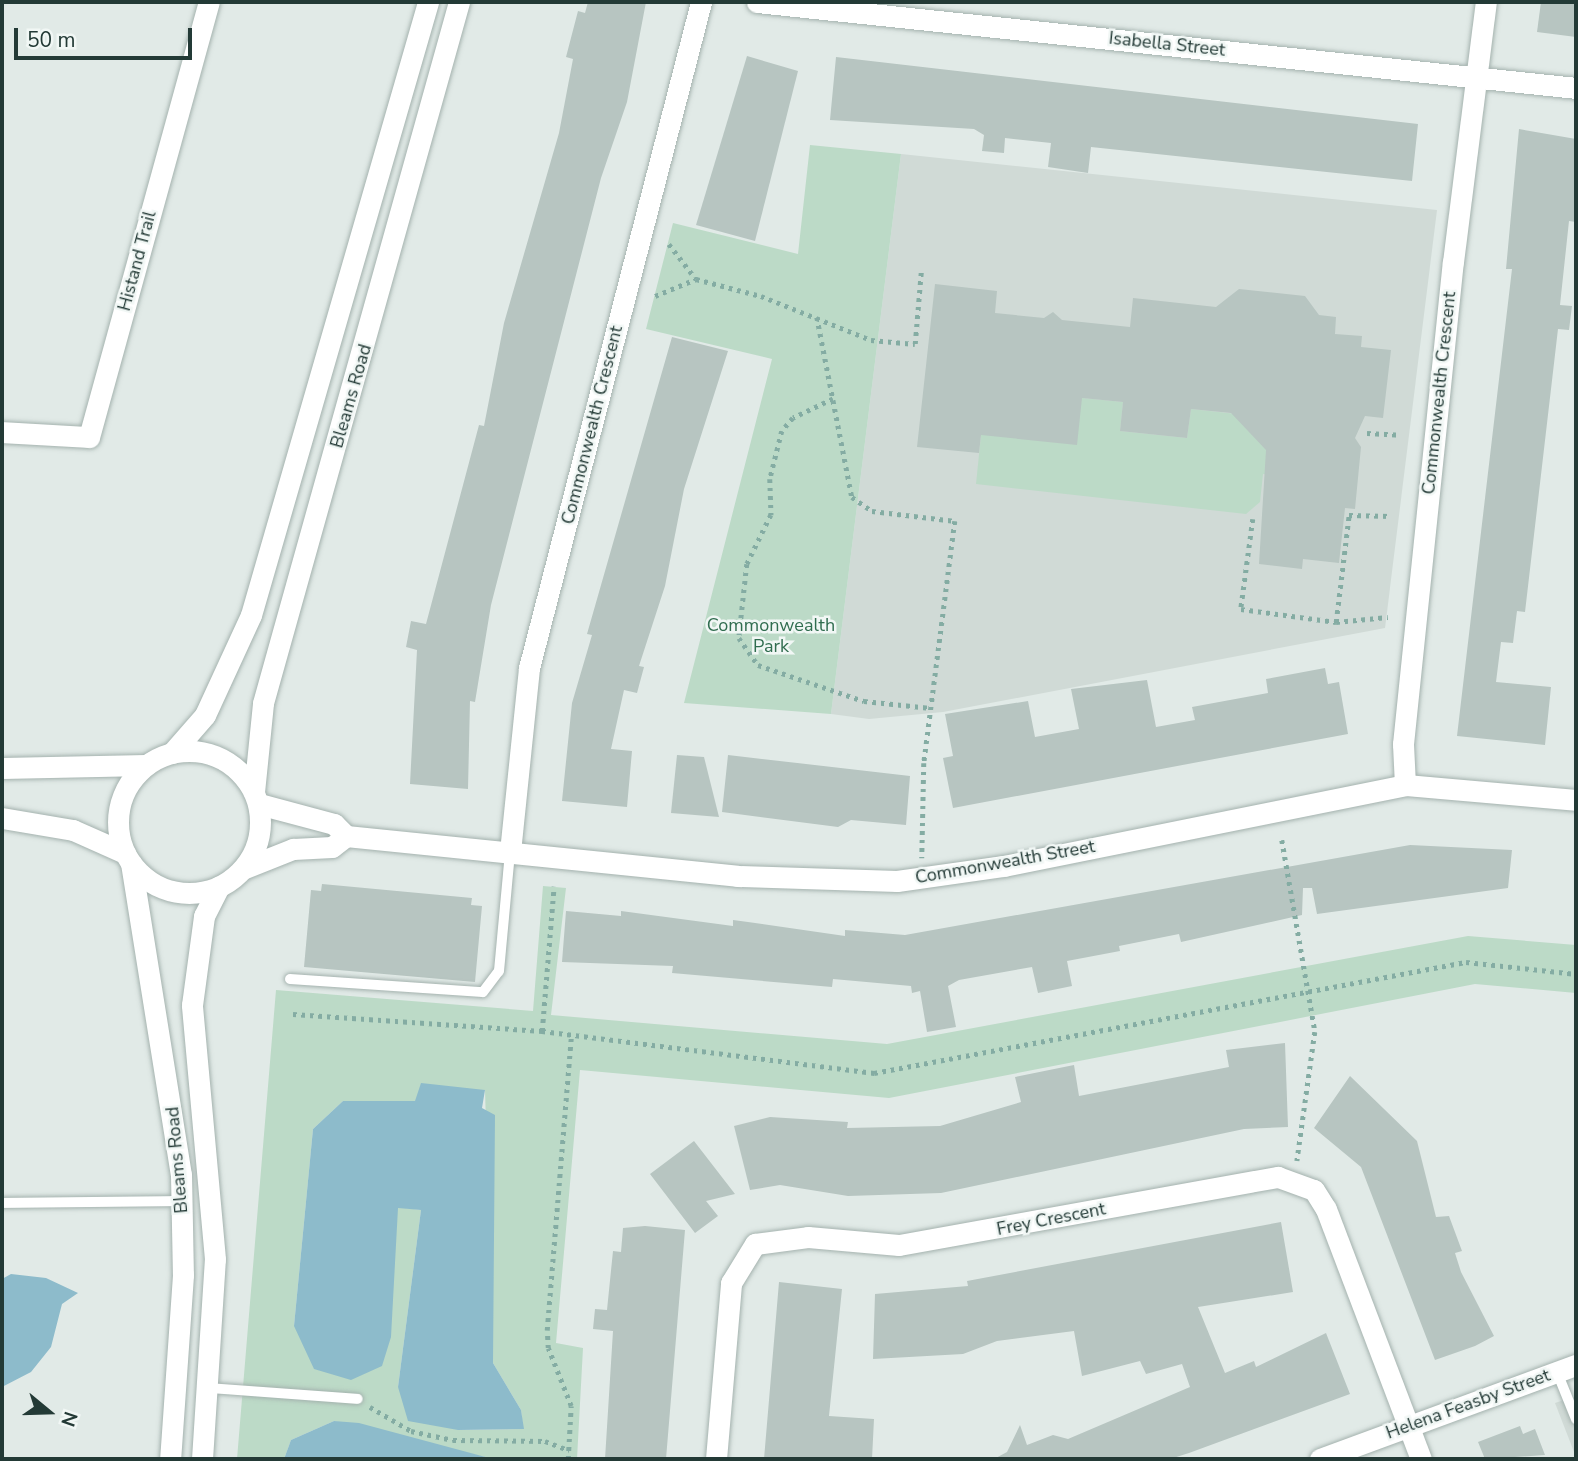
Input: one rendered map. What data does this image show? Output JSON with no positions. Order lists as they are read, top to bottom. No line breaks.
{"streets":{"street":["Isabella Street","Histand Trail","Commonwealth Crescent","Bleams Road","Commonwealth Street","Frey Crescent","Helena Feasby Street"]},"crossings":[["Isabella Street","Commonwealth Crescent"],["Commonwealth Crescent","Commonwealth Street"],["Bleams Road","Commonwealth Street"]],"parks":["Commonwealth Park"],"scale_bar":"50 m","north":"right"}
